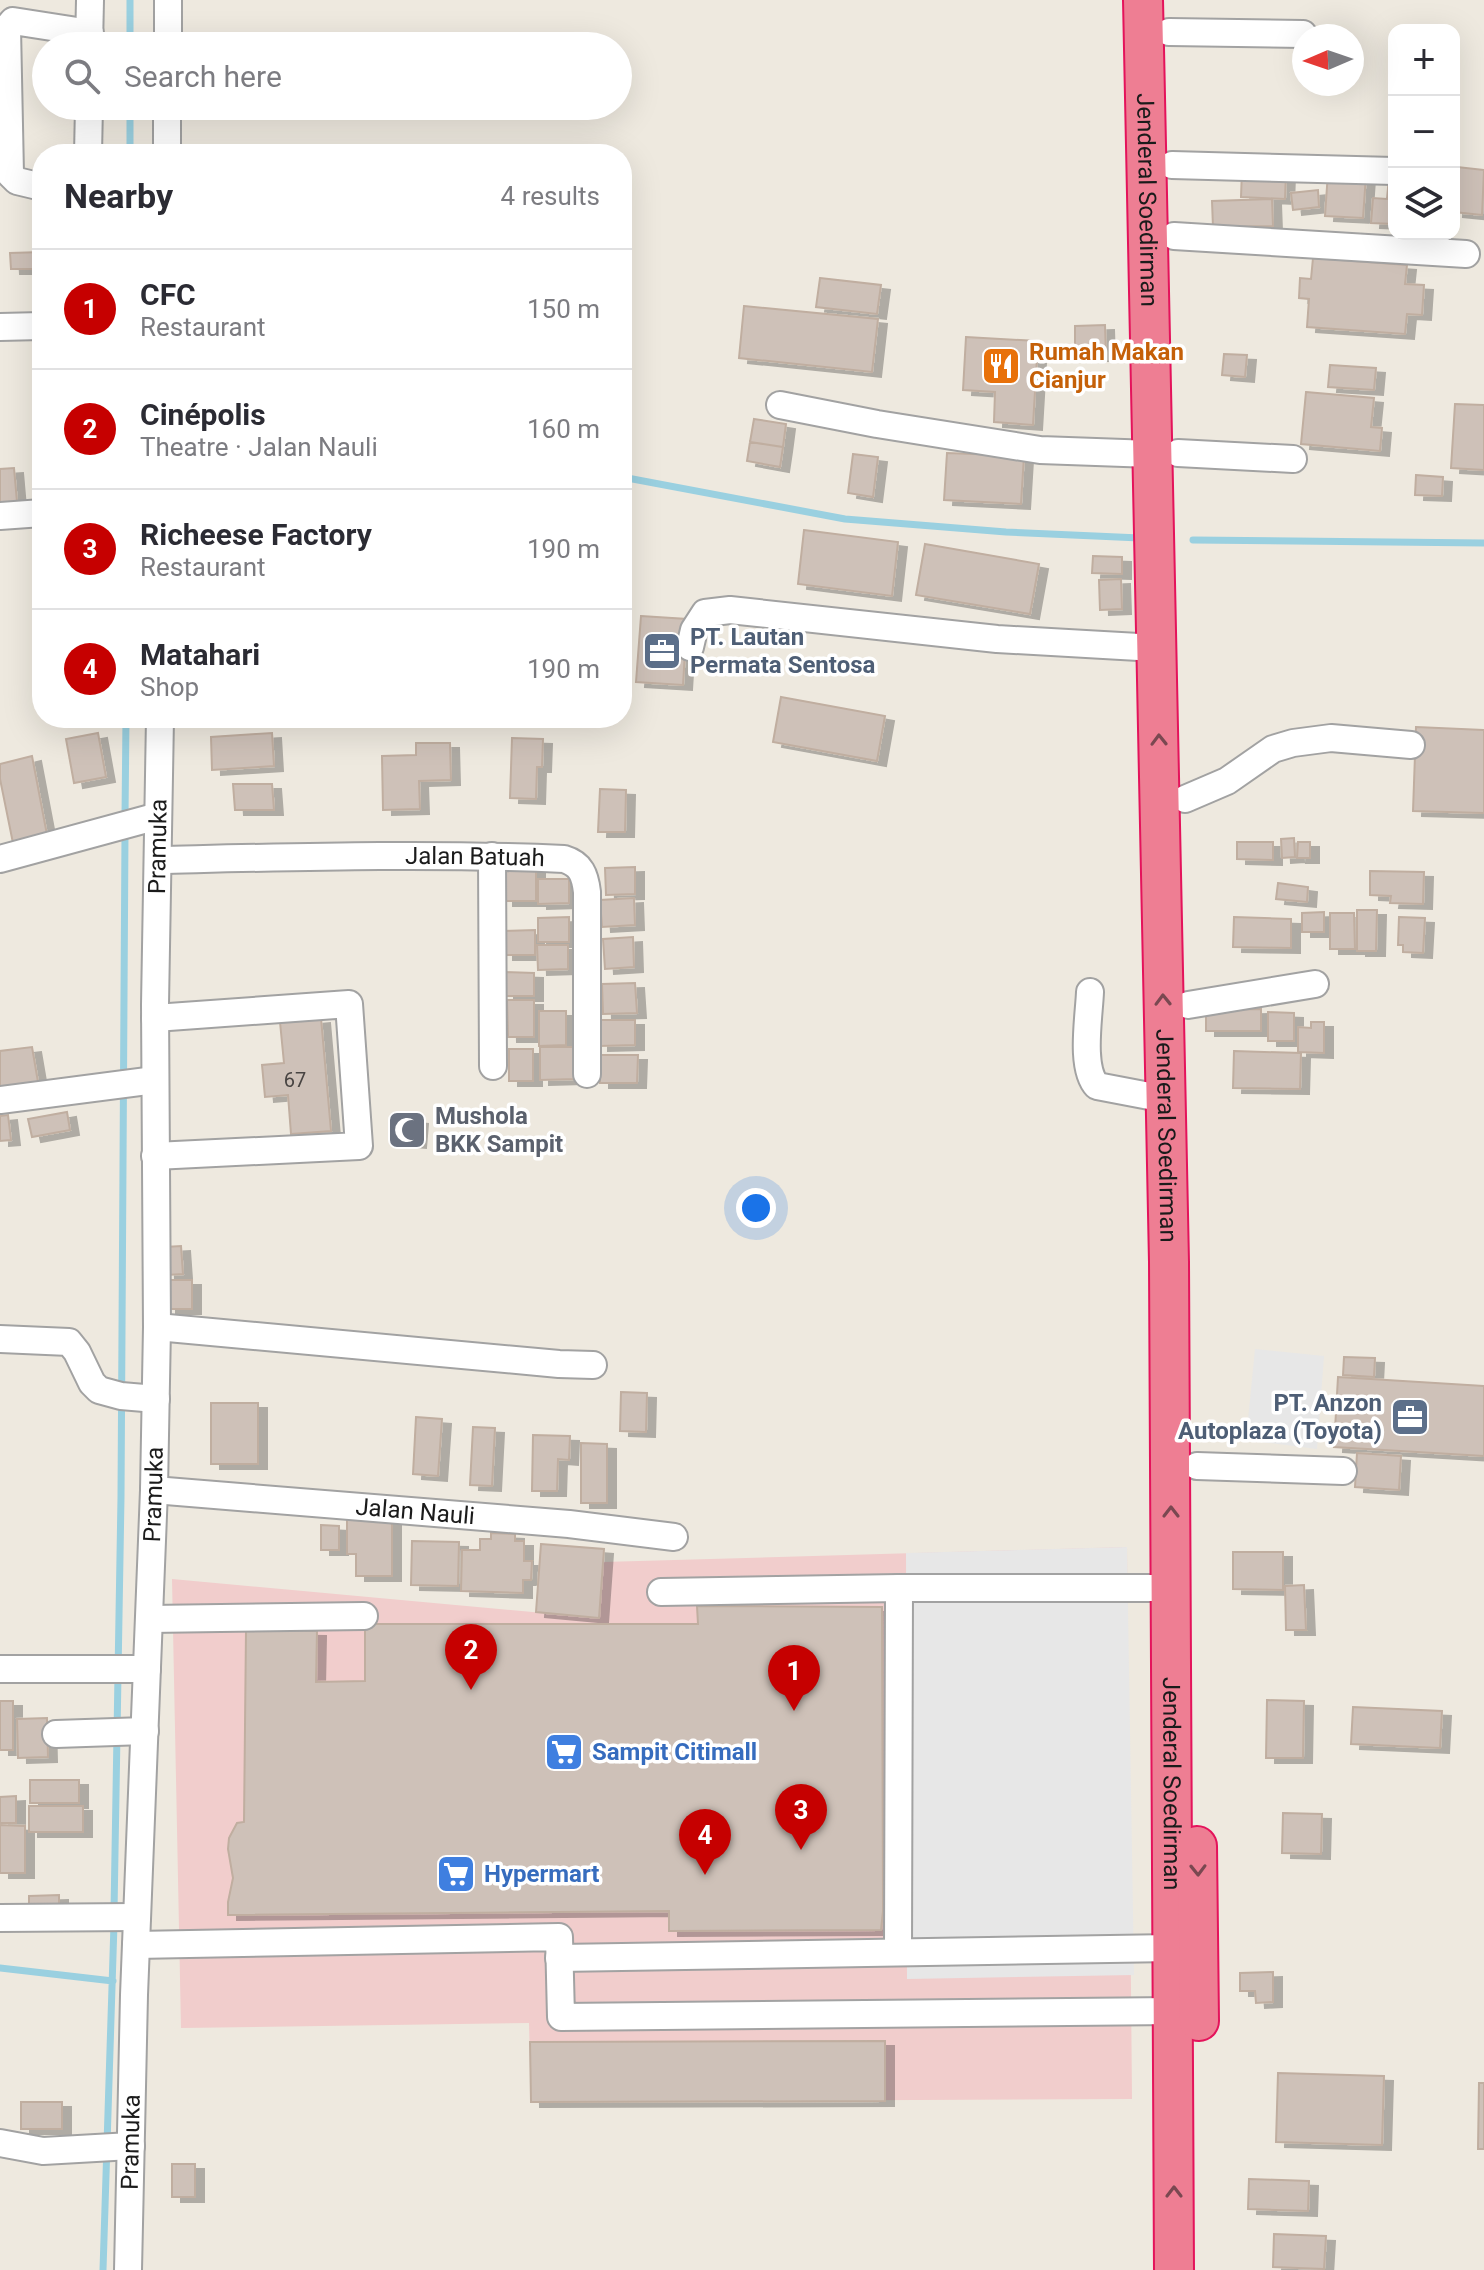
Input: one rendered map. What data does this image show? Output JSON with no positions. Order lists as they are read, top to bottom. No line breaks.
{"streets":{"highway":["Jenderal Soedirman"],"street":["Pramuka","Jalan Batuah","Jalan Nauli"]},"crossings":[["Pramuka","Jalan Batuah"],["Pramuka","Jalan Nauli"]],"places":{"restaurant":["Rumah Makan Cianjur"],"office":["PT. Lautan Permata Sentosa","PT. Anzon Autoplaza (Toyota)"],"mosque":["Mushola BKK Sampit"],"supermarket":["Sampit Citimall","Hypermart"]},"house_numbers":["67"],"north":"left","page":{"map_buttons":["+","−"],"search":"Search here","heading":["Nearby","4 results"],"list":[{"mark":"1","name":"CFC","note":"Restaurant","value":"150 m"},{"mark":"2","name":"Cinépolis","note":"Theatre · Jalan Nauli","value":"160 m"},{"mark":"3","name":"Richeese Factory","note":"Restaurant","value":"190 m"},{"mark":"4","name":"Matahari","note":"Shop","value":"190 m"}],"pins":["2","1","3","4"]}}
